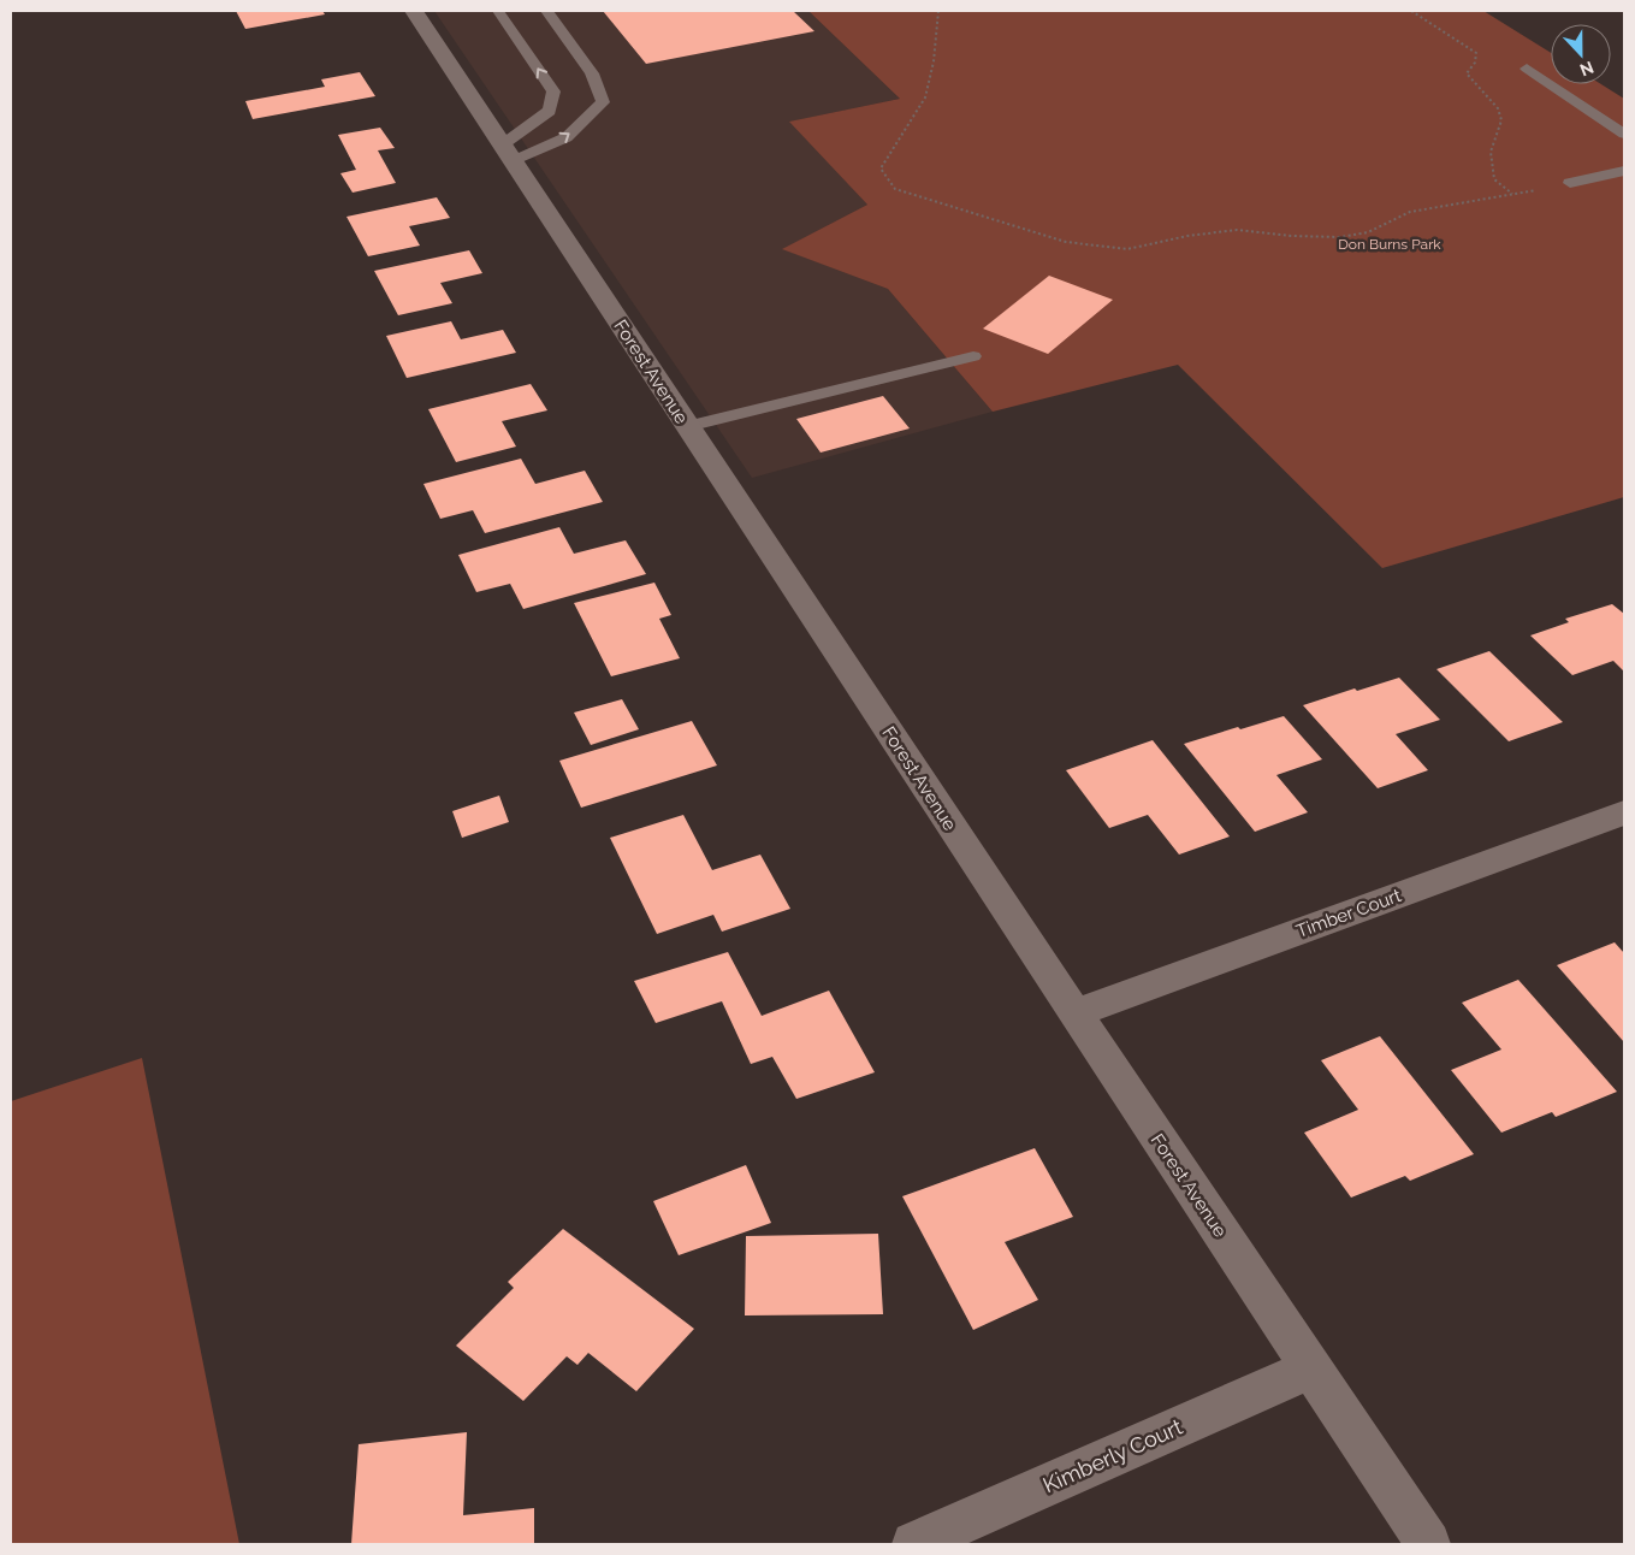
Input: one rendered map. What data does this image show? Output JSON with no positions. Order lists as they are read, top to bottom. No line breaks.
{"streets":{"street":["Forest Avenue","Timber Court","Kimberly Court"]},"crossings":[["Forest Avenue","Timber Court"],["Forest Avenue","Kimberly Court"]],"parks":["Don Burns Park"],"north":"bottom"}
